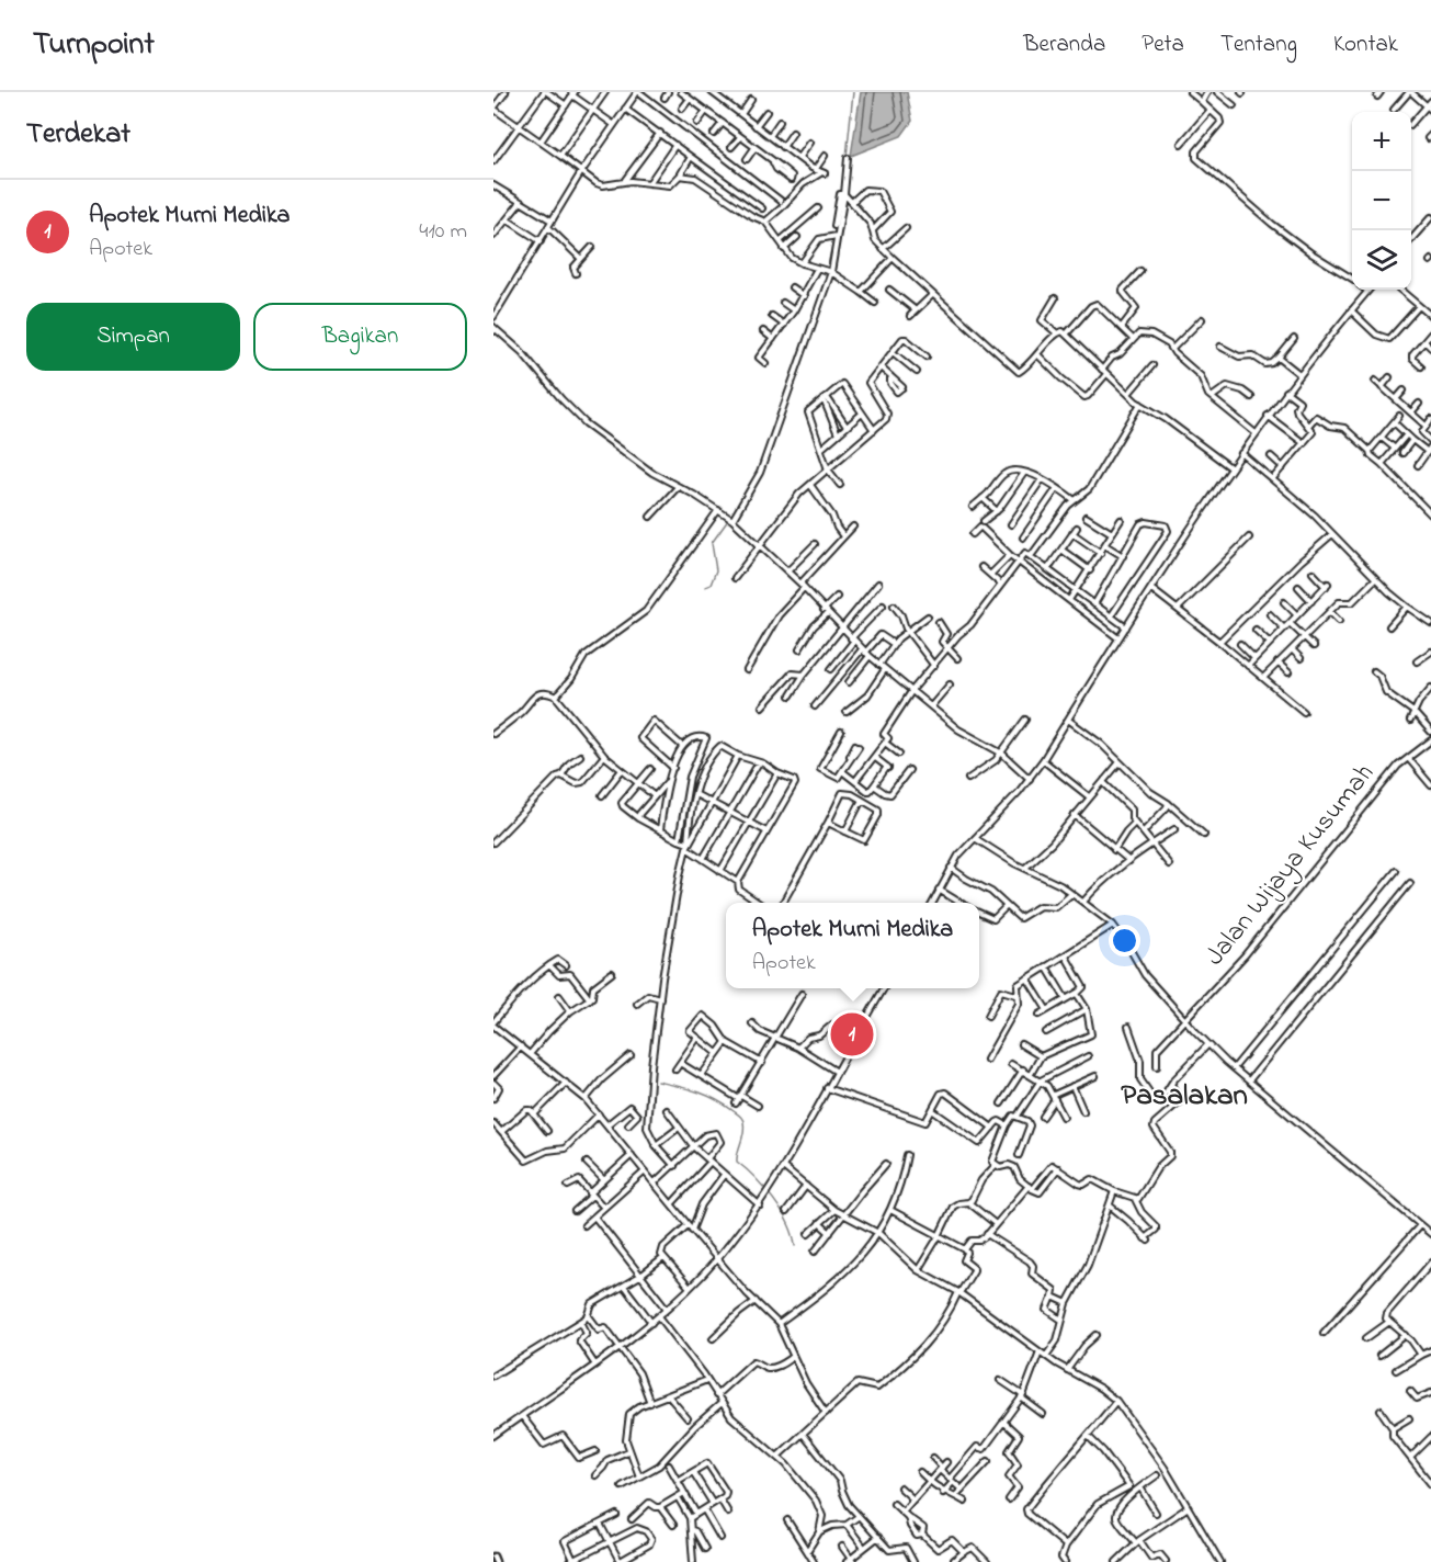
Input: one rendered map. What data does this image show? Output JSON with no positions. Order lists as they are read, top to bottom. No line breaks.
{"streets":{"street":["Jalan Wijaya Kusumah"]},"districts":["Pasalakan"],"page":{"header":"Turnpoint","nav":["Beranda","Peta","Tentang","Kontak"],"heading":"Terdekat","map_buttons":["+","−"],"list":[{"mark":"1","name":"Apotek Murni Medika","note":"Apotek","value":"410 m"}],"buttons":["Simpan","Bagikan"],"popup":["Apotek Murni Medika","Apotek"],"pins":"1"}}
